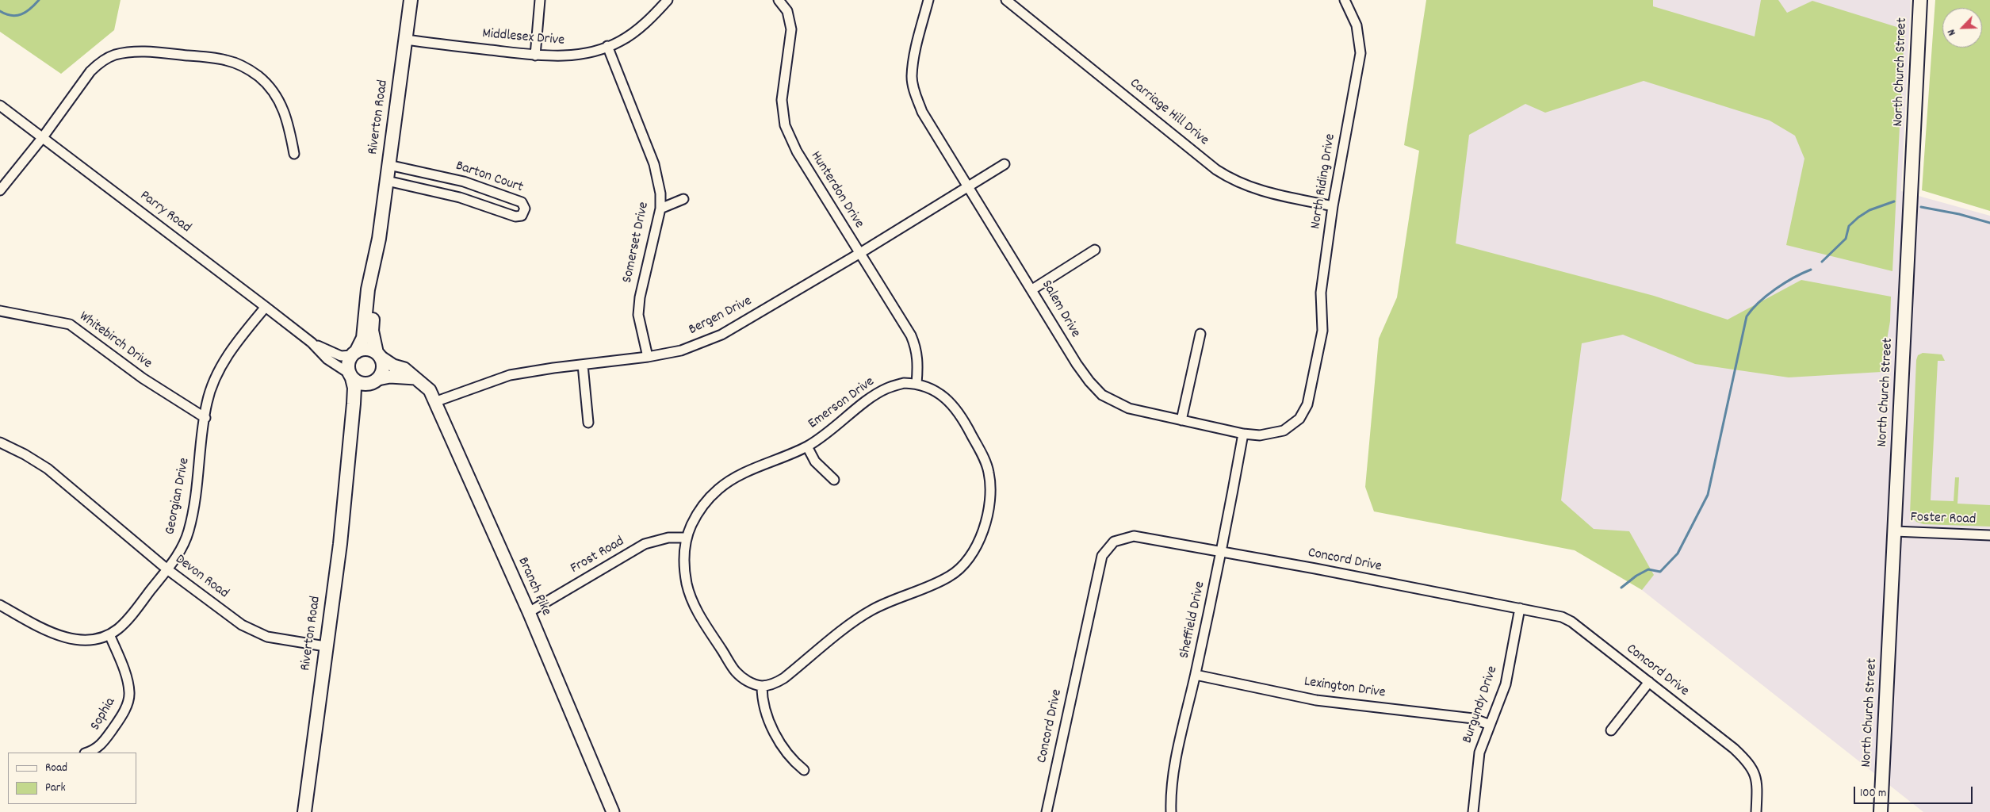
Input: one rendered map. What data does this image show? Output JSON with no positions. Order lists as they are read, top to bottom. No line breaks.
{"streets":{"main road":["North Church Street","Riverton Road"],"street":["Middlesex Drive","Carriage Hill Drive","Barton Court","North Riding Drive","Hunterdon Drive","Parry Road","Somerset Drive","Salem Drive","Bergen Drive","Whitebirch Drive","Emerson Drive","Georgian Drive","Foster Road","Frost Road","Concord Drive","Devon Road","Branch Pike","Sheffield Drive","Lexington Drive","Burgundy Drive","Sophia"]},"crossings":[["Middlesex Drive","Riverton Road"],["Middlesex Drive","Somerset Drive"],["North Church Street","Foster Road"],["Carriage Hill Drive","North Riding Drive"],["Riverton Road","Barton Court"],["Riverton Road","Parry Road"],["Riverton Road","Devon Road"],["Riverton Road","Branch Pike"],["North Riding Drive","Salem Drive"],["Hunterdon Drive","Bergen Drive"],["Hunterdon Drive","Emerson Drive"],["Parry Road","Georgian Drive"],["Parry Road","Branch Pike"],["Somerset Drive","Bergen Drive"],["Salem Drive","Bergen Drive"],["Salem Drive","Sheffield Drive"],["Bergen Drive","Branch Pike"],["Whitebirch Drive","Georgian Drive"],["Emerson Drive","Frost Road"],["Georgian Drive","Devon Road"],["Georgian Drive","Sophia"],["Frost Road","Branch Pike"],["Concord Drive","Sheffield Drive"],["Concord Drive","Burgundy Drive"],["Sheffield Drive","Lexington Drive"],["Lexington Drive","Burgundy Drive"]],"legend":["Road","Park"],"scale_bar":"100 m","north":"bottom left"}
